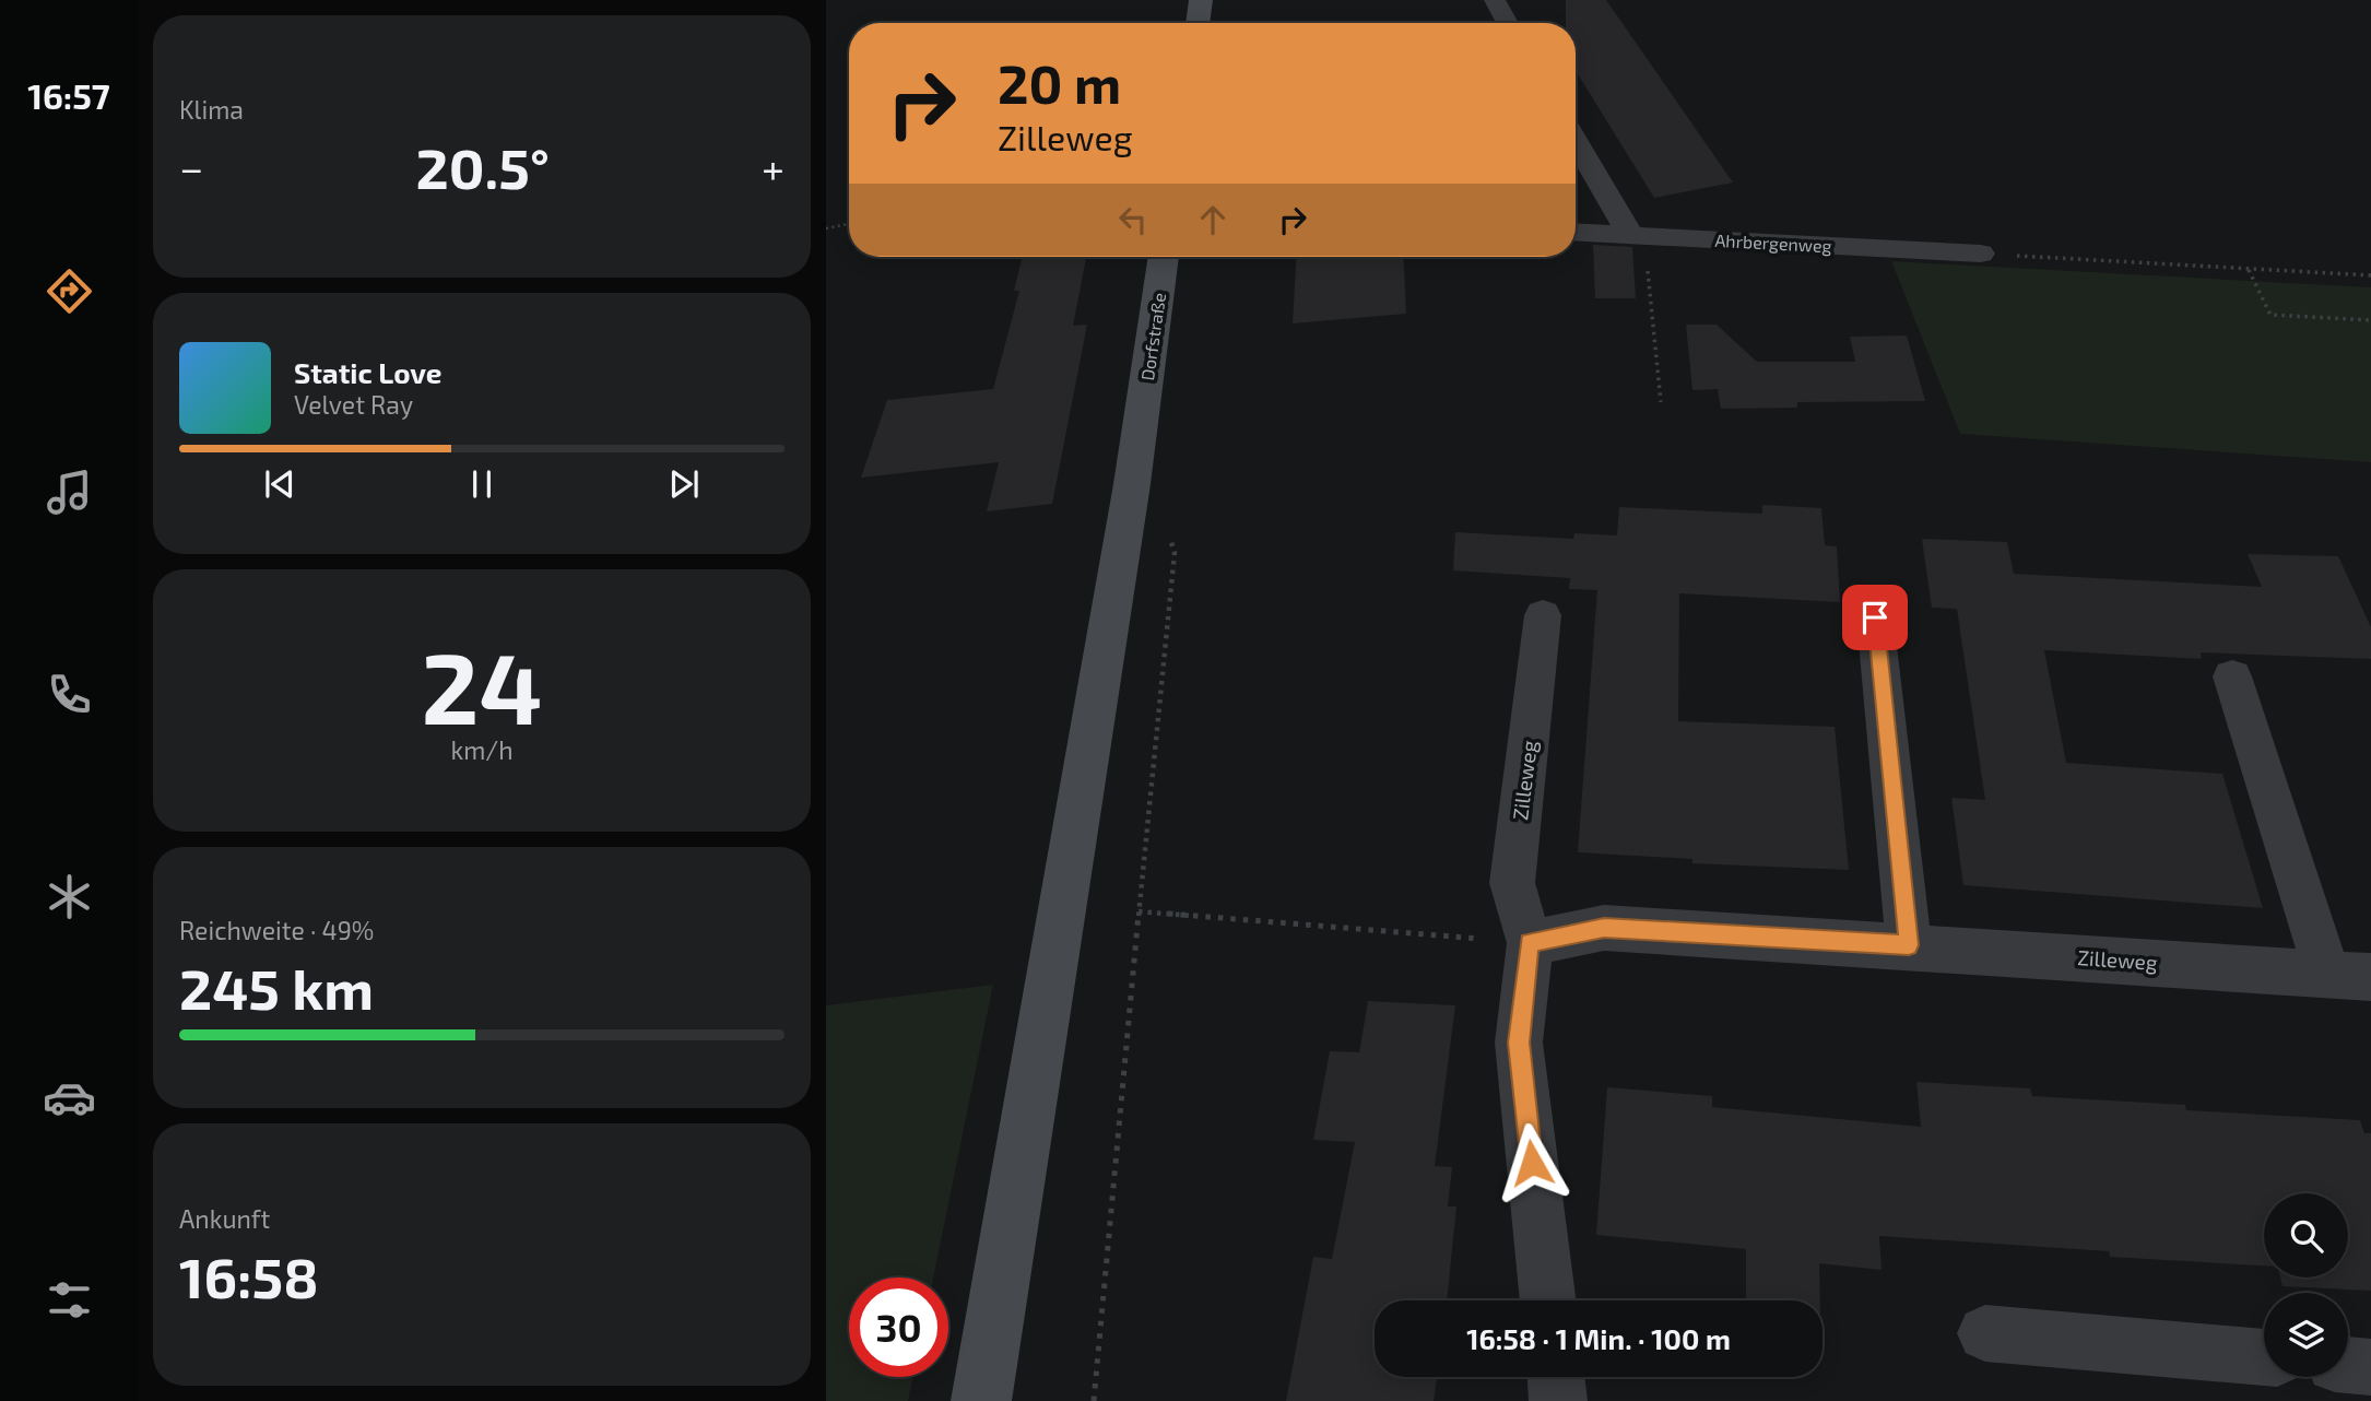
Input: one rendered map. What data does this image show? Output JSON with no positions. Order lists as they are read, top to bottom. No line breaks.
{"streets":{"street":["Ahrbergenweg","Dorfstraße","Zilleweg"]},"page":{"tabs":"16:57","tile":["Klima",["24","km/h"],["Reichweite · 49%","245 km"],["Ankunft","16:58"]],"turn":["20 m","Zilleweg"],"heat":["−","20.5°","+"],"song":["Static Love","Velvet Ray"],"limit":"30","trip":"16:58 · 1 Min. · 100 m"}}
